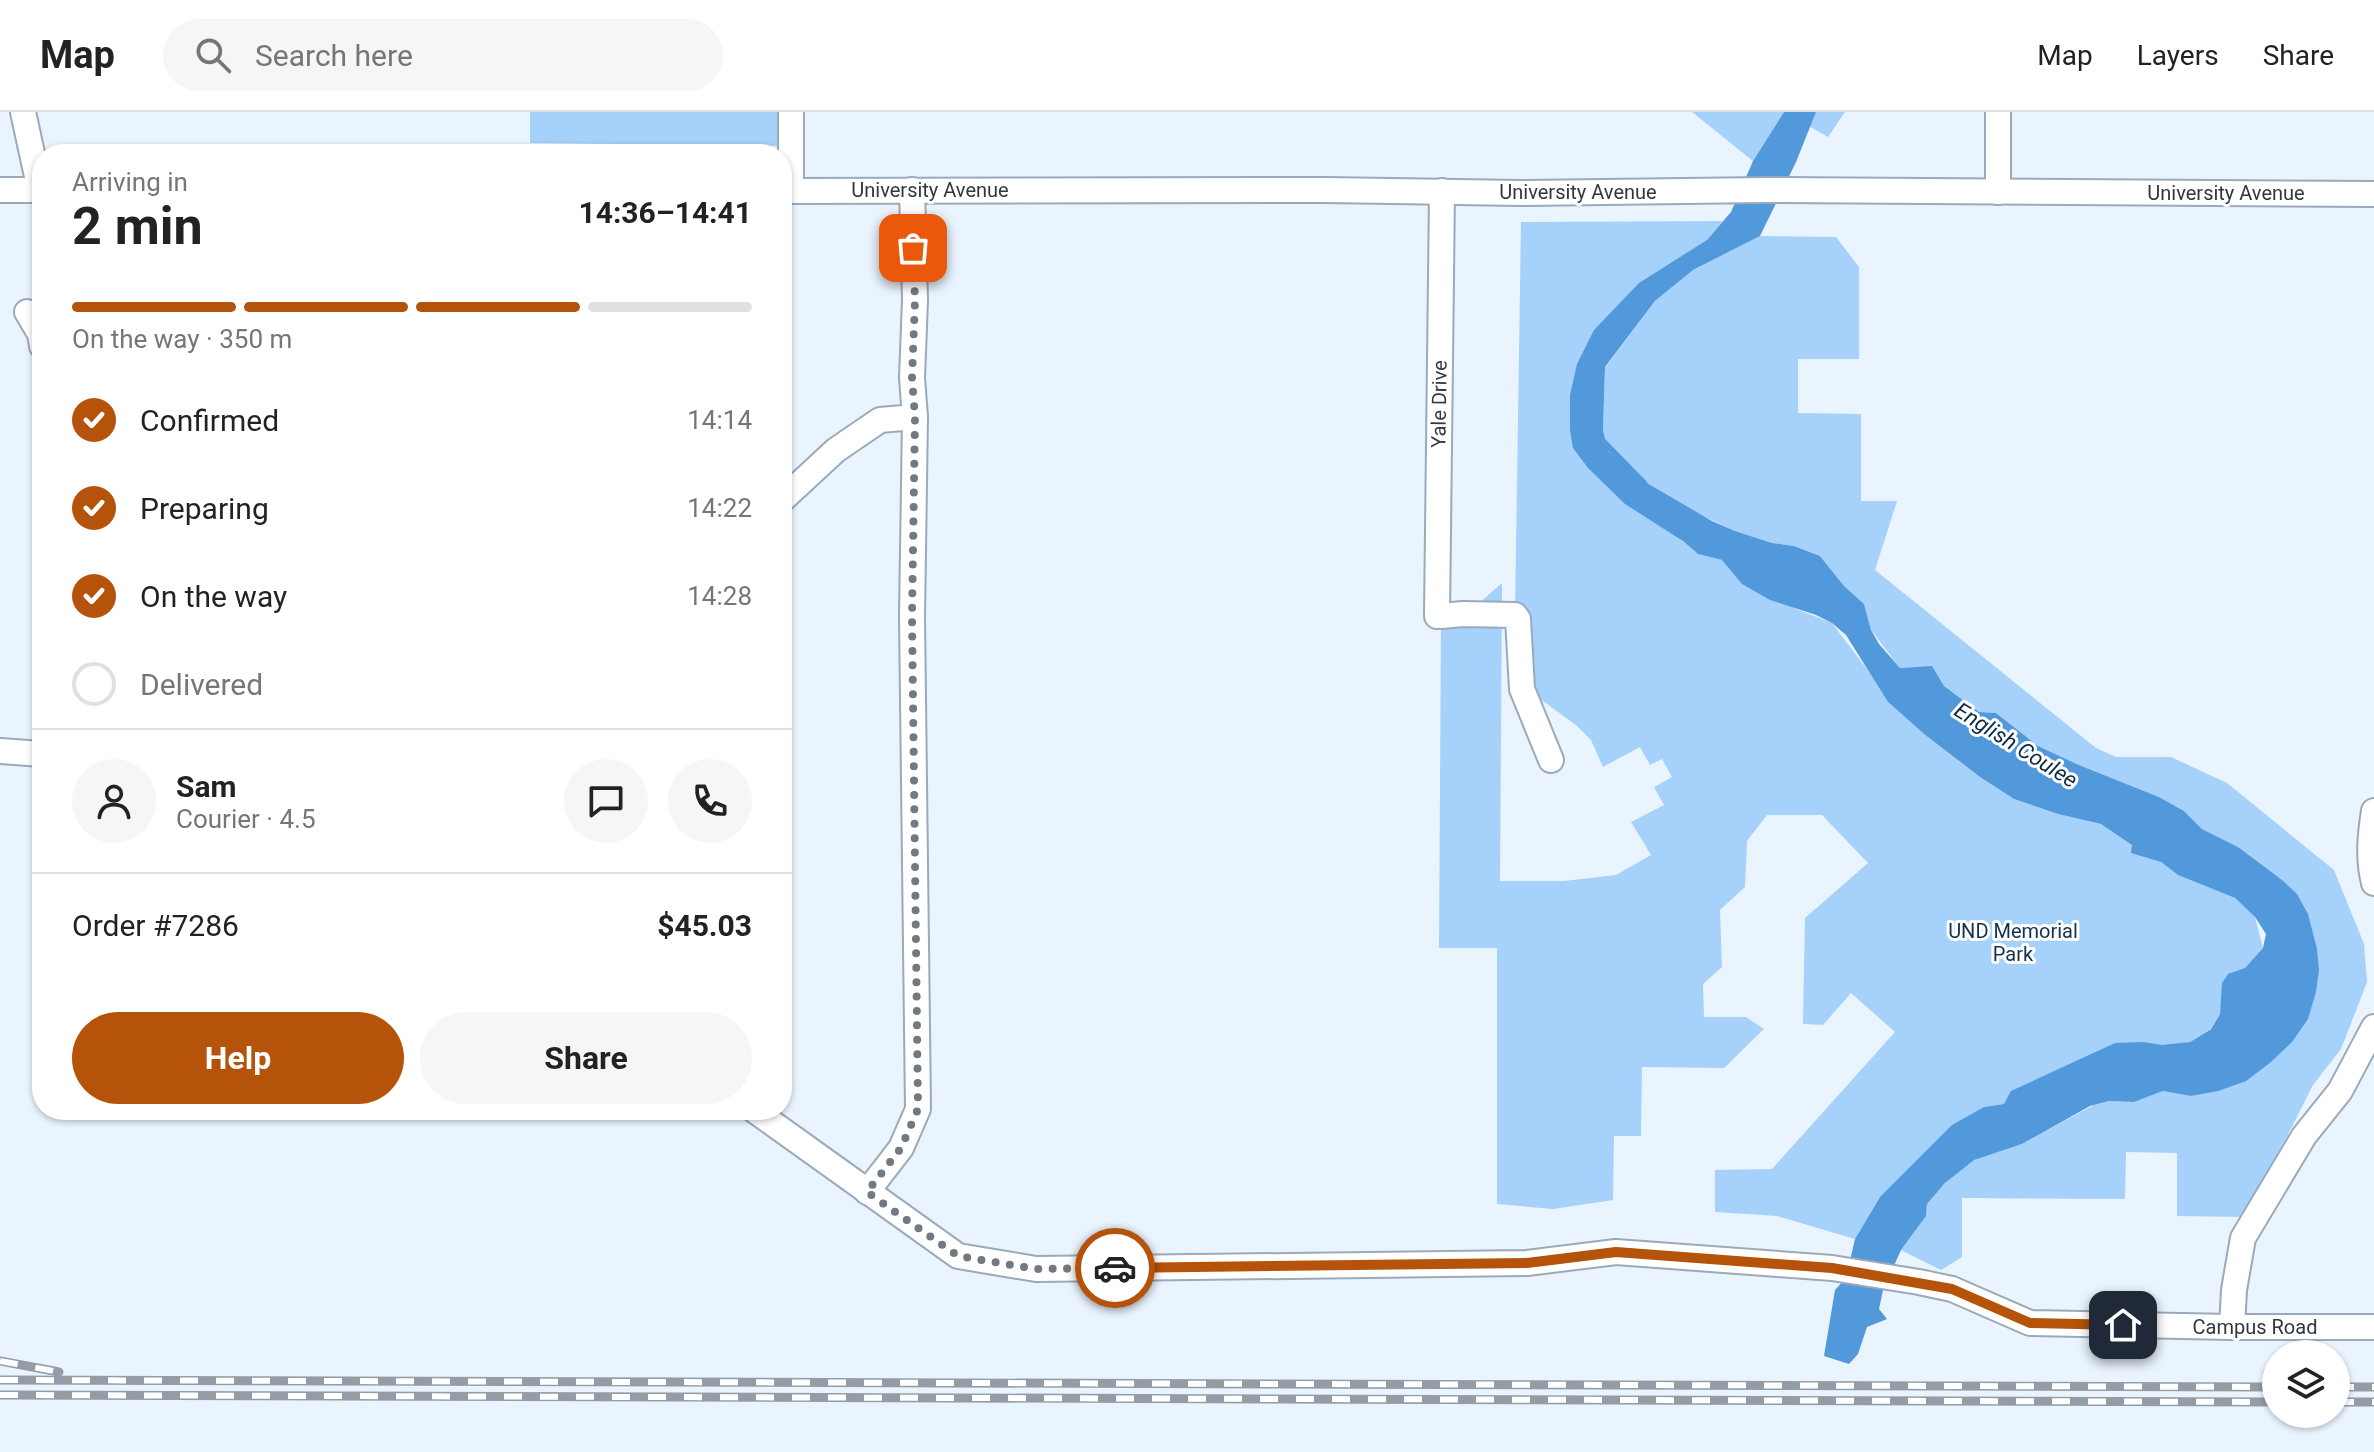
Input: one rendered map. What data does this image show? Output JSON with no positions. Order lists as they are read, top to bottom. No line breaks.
{"streets":{"street":["University Avenue","Yale Drive","Campus Road"]},"crossings":[["University Avenue","Yale Drive"]],"water":["English Coulee"],"parks":["UND Memorial Park"],"page":{"header":"Map","search":"Search here","nav":["Map","Layers","Share"],"heading":["2 min","Arriving in","14:36–14:41"],"panel":["Sam","Courier · 4.5","Order #7286","$45.03"],"bar":"On the way · 350 m","list":[["Confirmed","14:14"],["Preparing","14:22"],["On the way","14:28"],"Delivered"],"buttons":["Help","Share"]}}
